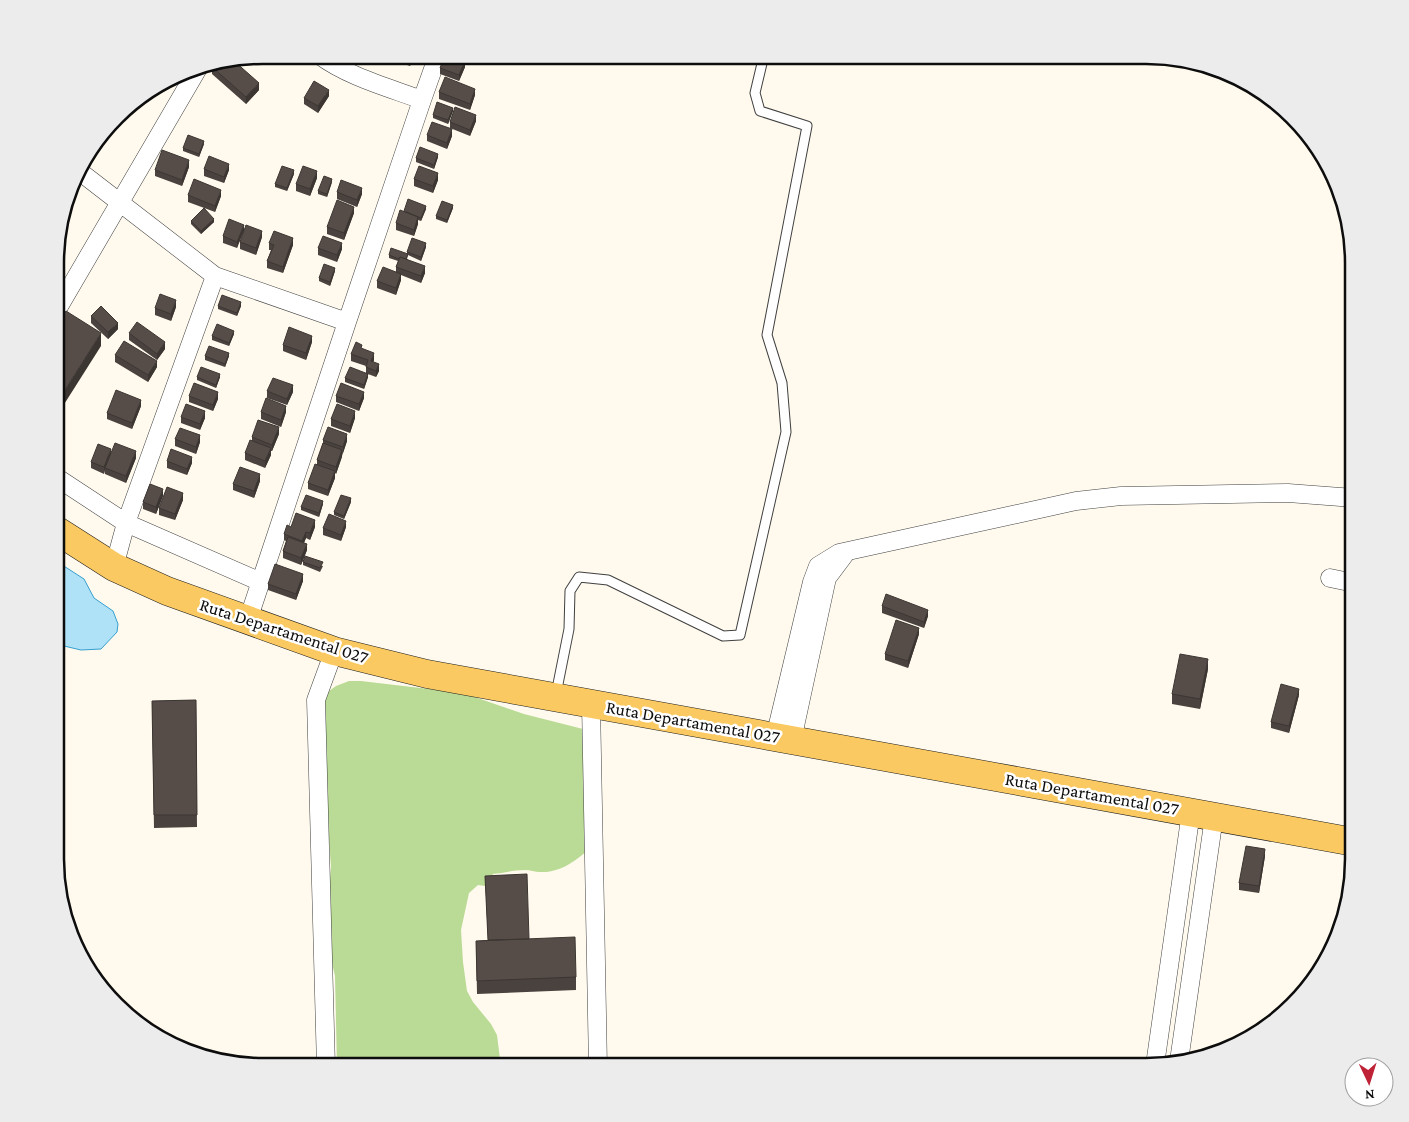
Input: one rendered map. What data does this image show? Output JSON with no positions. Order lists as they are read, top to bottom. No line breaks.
{"streets":{"main road":["Ruta Departamental 027"]},"north":"bottom"}
